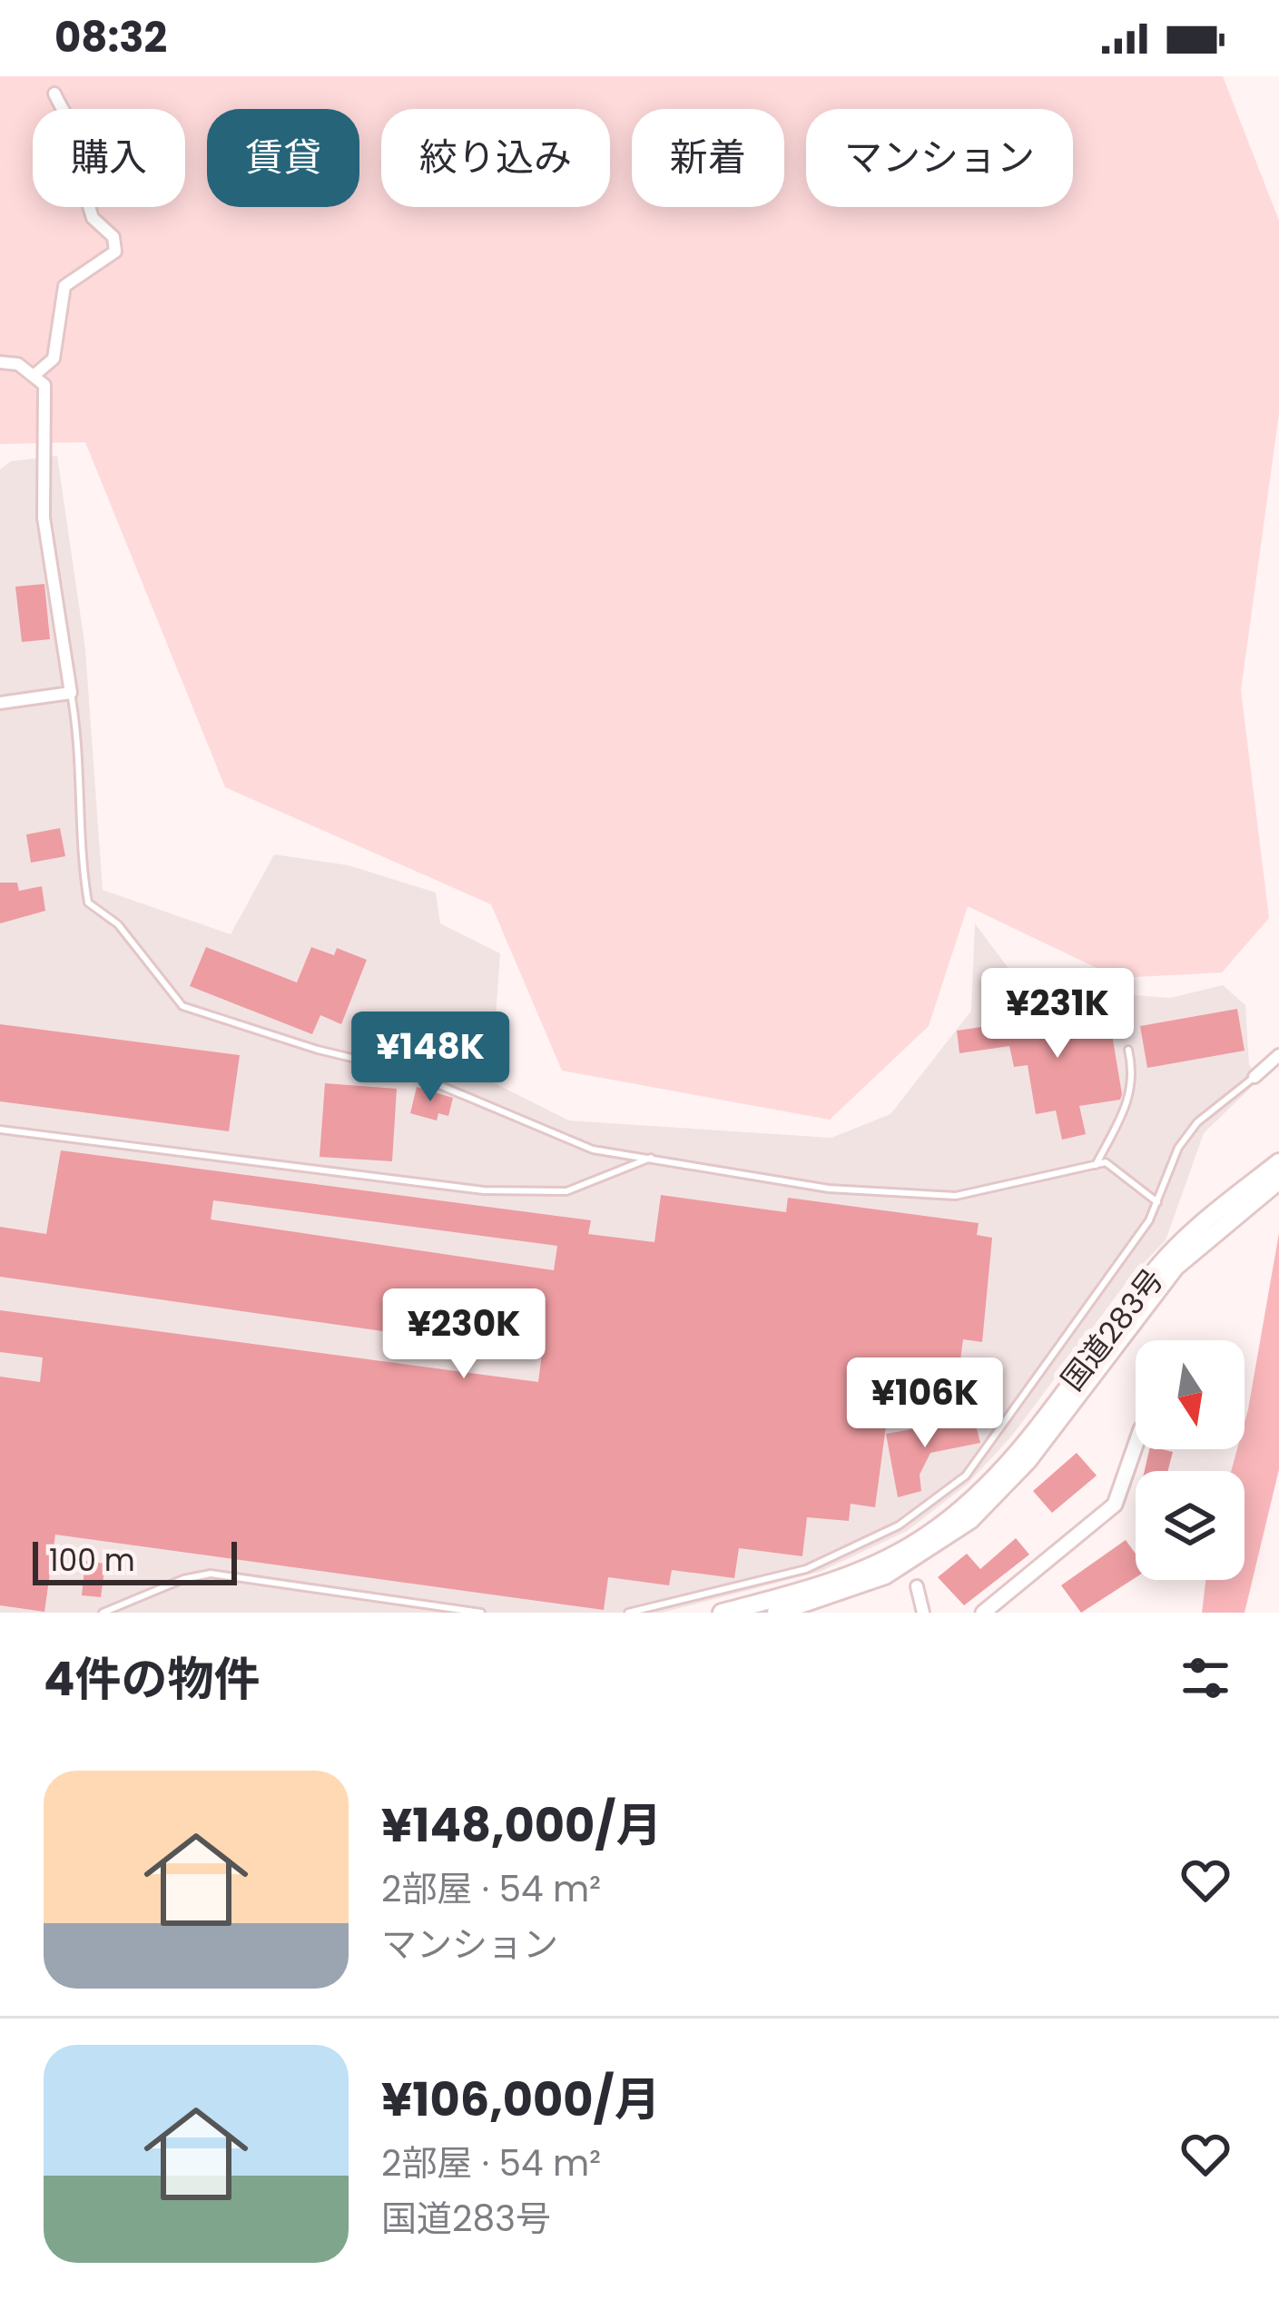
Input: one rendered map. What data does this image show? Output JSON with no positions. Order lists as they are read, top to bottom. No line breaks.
{"streets":{"highway":["国道283号"]},"scale_bar":"100 m","north":"bottom","page":{"status":"08:32","chip":["購入","賃貸","絞り込み","新着","マンション"],"price":["¥231K","¥148K","¥230K","¥106K"],"scale":"100 m","heading":"4件の物件","list":[{"name":"¥148,000/月","note":"2部屋 · 54 m² · マンション"},{"name":"¥106,000/月","note":"2部屋 · 54 m² · 国道283号"}]}}
